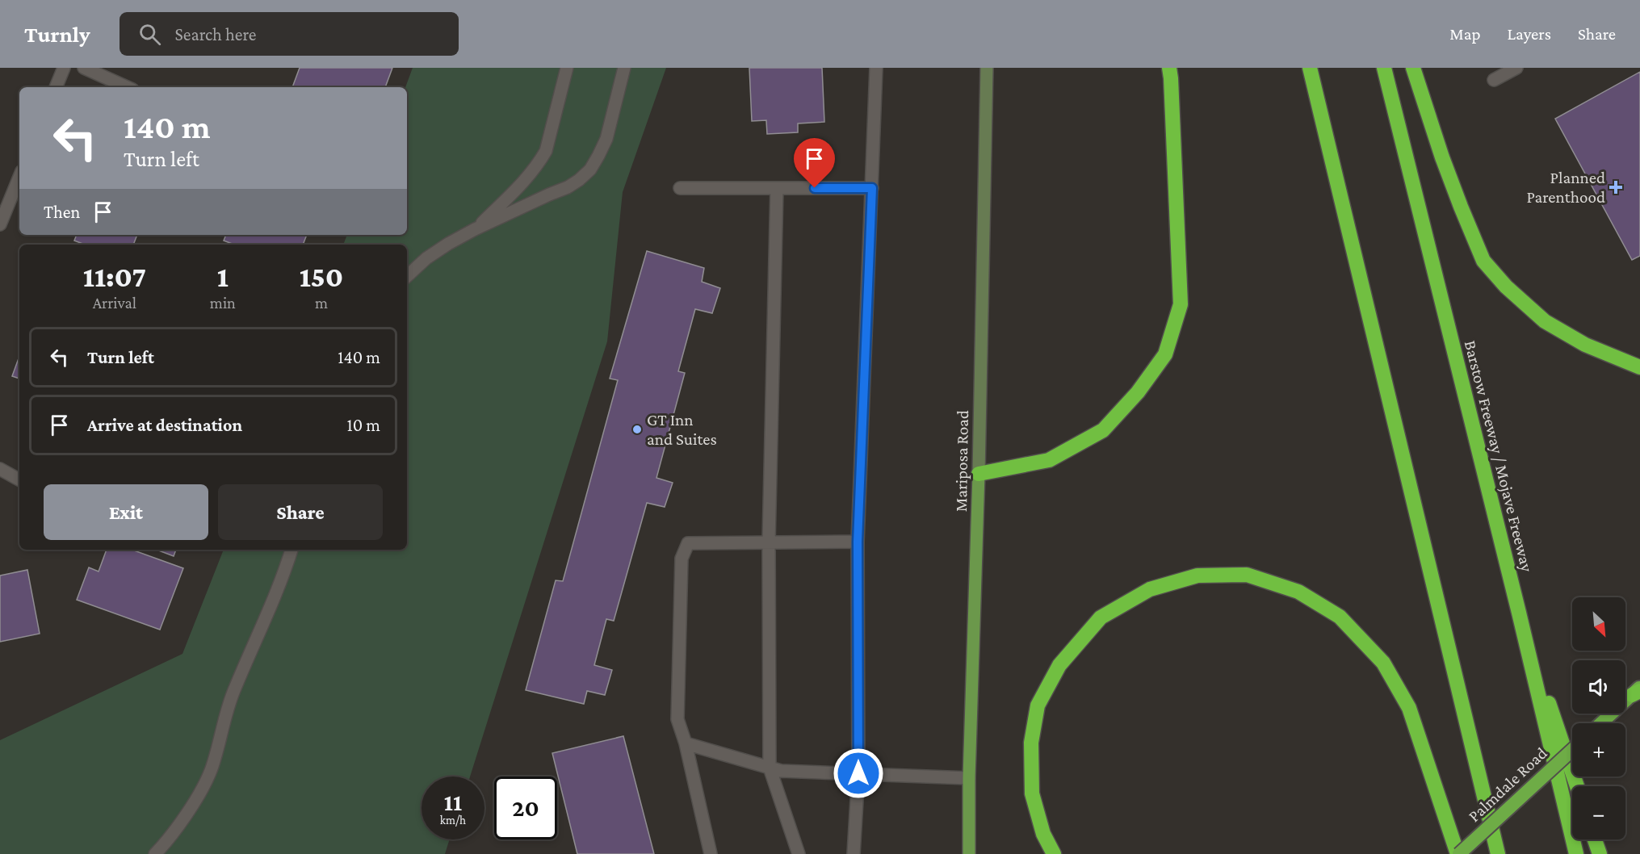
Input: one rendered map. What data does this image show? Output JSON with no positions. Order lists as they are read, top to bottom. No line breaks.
{"streets":{"highway":["Barstow Freeway / Mojave Freeway","Palmdale Road"],"main road":["Mariposa Road"]},"places":{"health":["Planned Parenthood"],"other":["GT Inn and Suites"]},"north":"bottom right","page":{"header":"Turnly","search":"Search here","nav":["Map","Layers","Share"],"turn":["140 m","Turn left"],"then":"Then","eta":["11:07","Arrival","1","min","150","m"],"list":[{"name":"Turn left","value":"140 m"},{"name":"Arrive at destination","value":"10 m"}],"buttons":["Exit","Share"],"map_buttons":["+","−"],"speed":"11 km/h","limit":"20"}}
